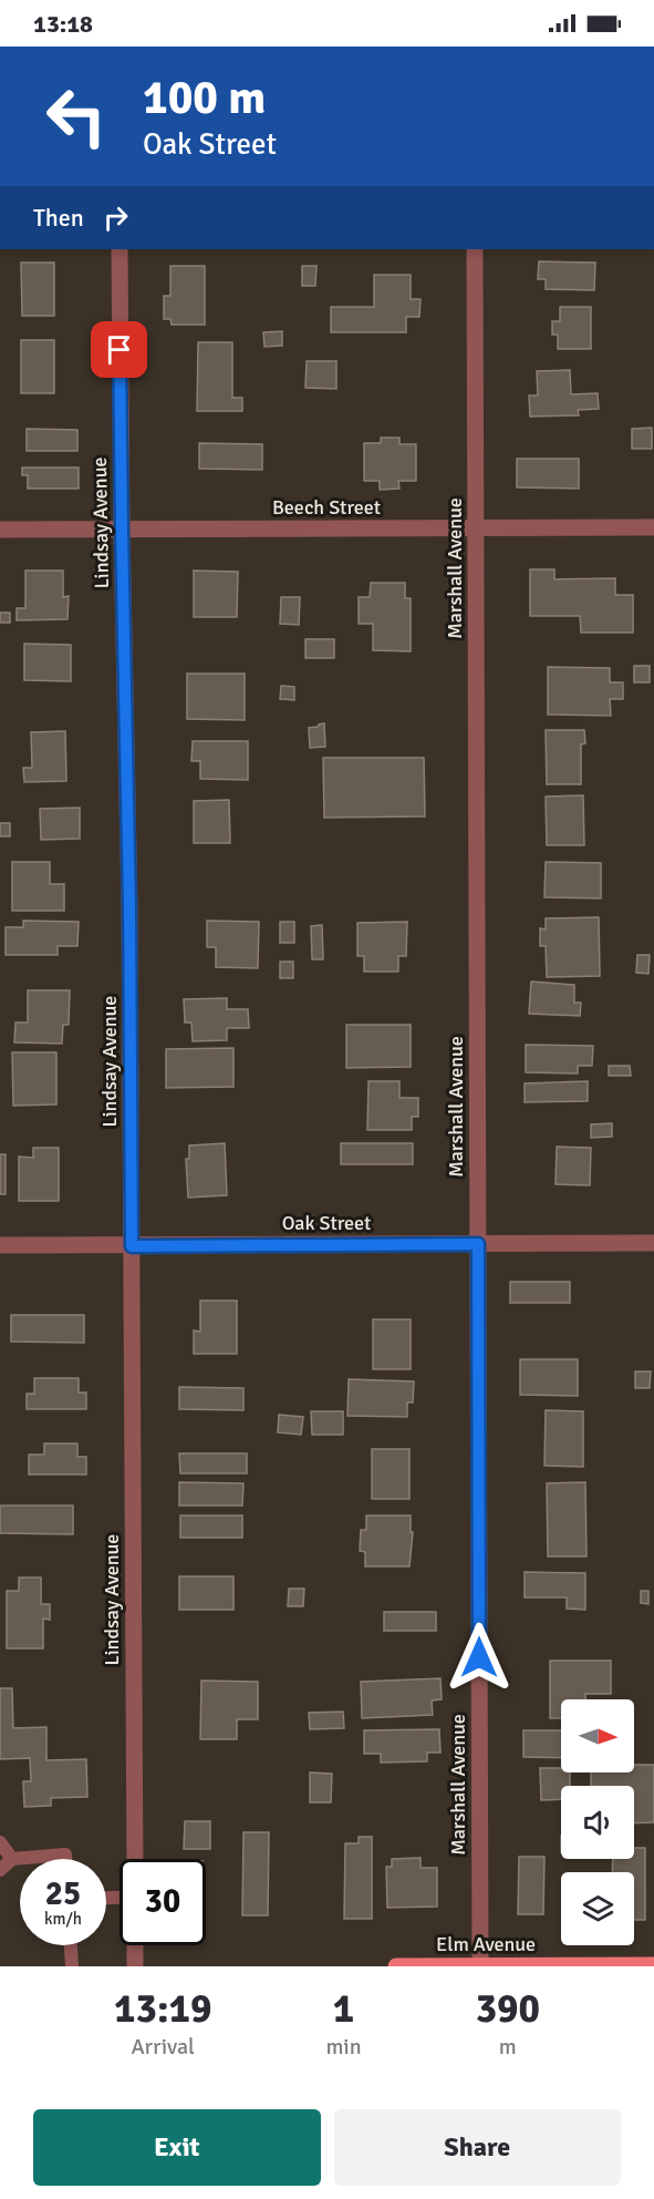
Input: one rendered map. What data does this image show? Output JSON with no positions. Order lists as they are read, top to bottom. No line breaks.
{"streets":{"main road":["Elm Avenue"],"street":["Beech Street","Lindsay Avenue","Marshall Avenue","Oak Street"]},"crossings":[["Beech Street","Lindsay Avenue"],["Beech Street","Marshall Avenue"],["Lindsay Avenue","Oak Street"],["Marshall Avenue","Oak Street"],["Marshall Avenue","Elm Avenue"]],"north":"right","page":{"status":"13:18","turn":["100 m","Oak Street"],"then":"Then","speed":"25 km/h","limit":"30","eta":["13:19","Arrival","1","min","390","m"],"buttons":["Exit","Share"]}}
